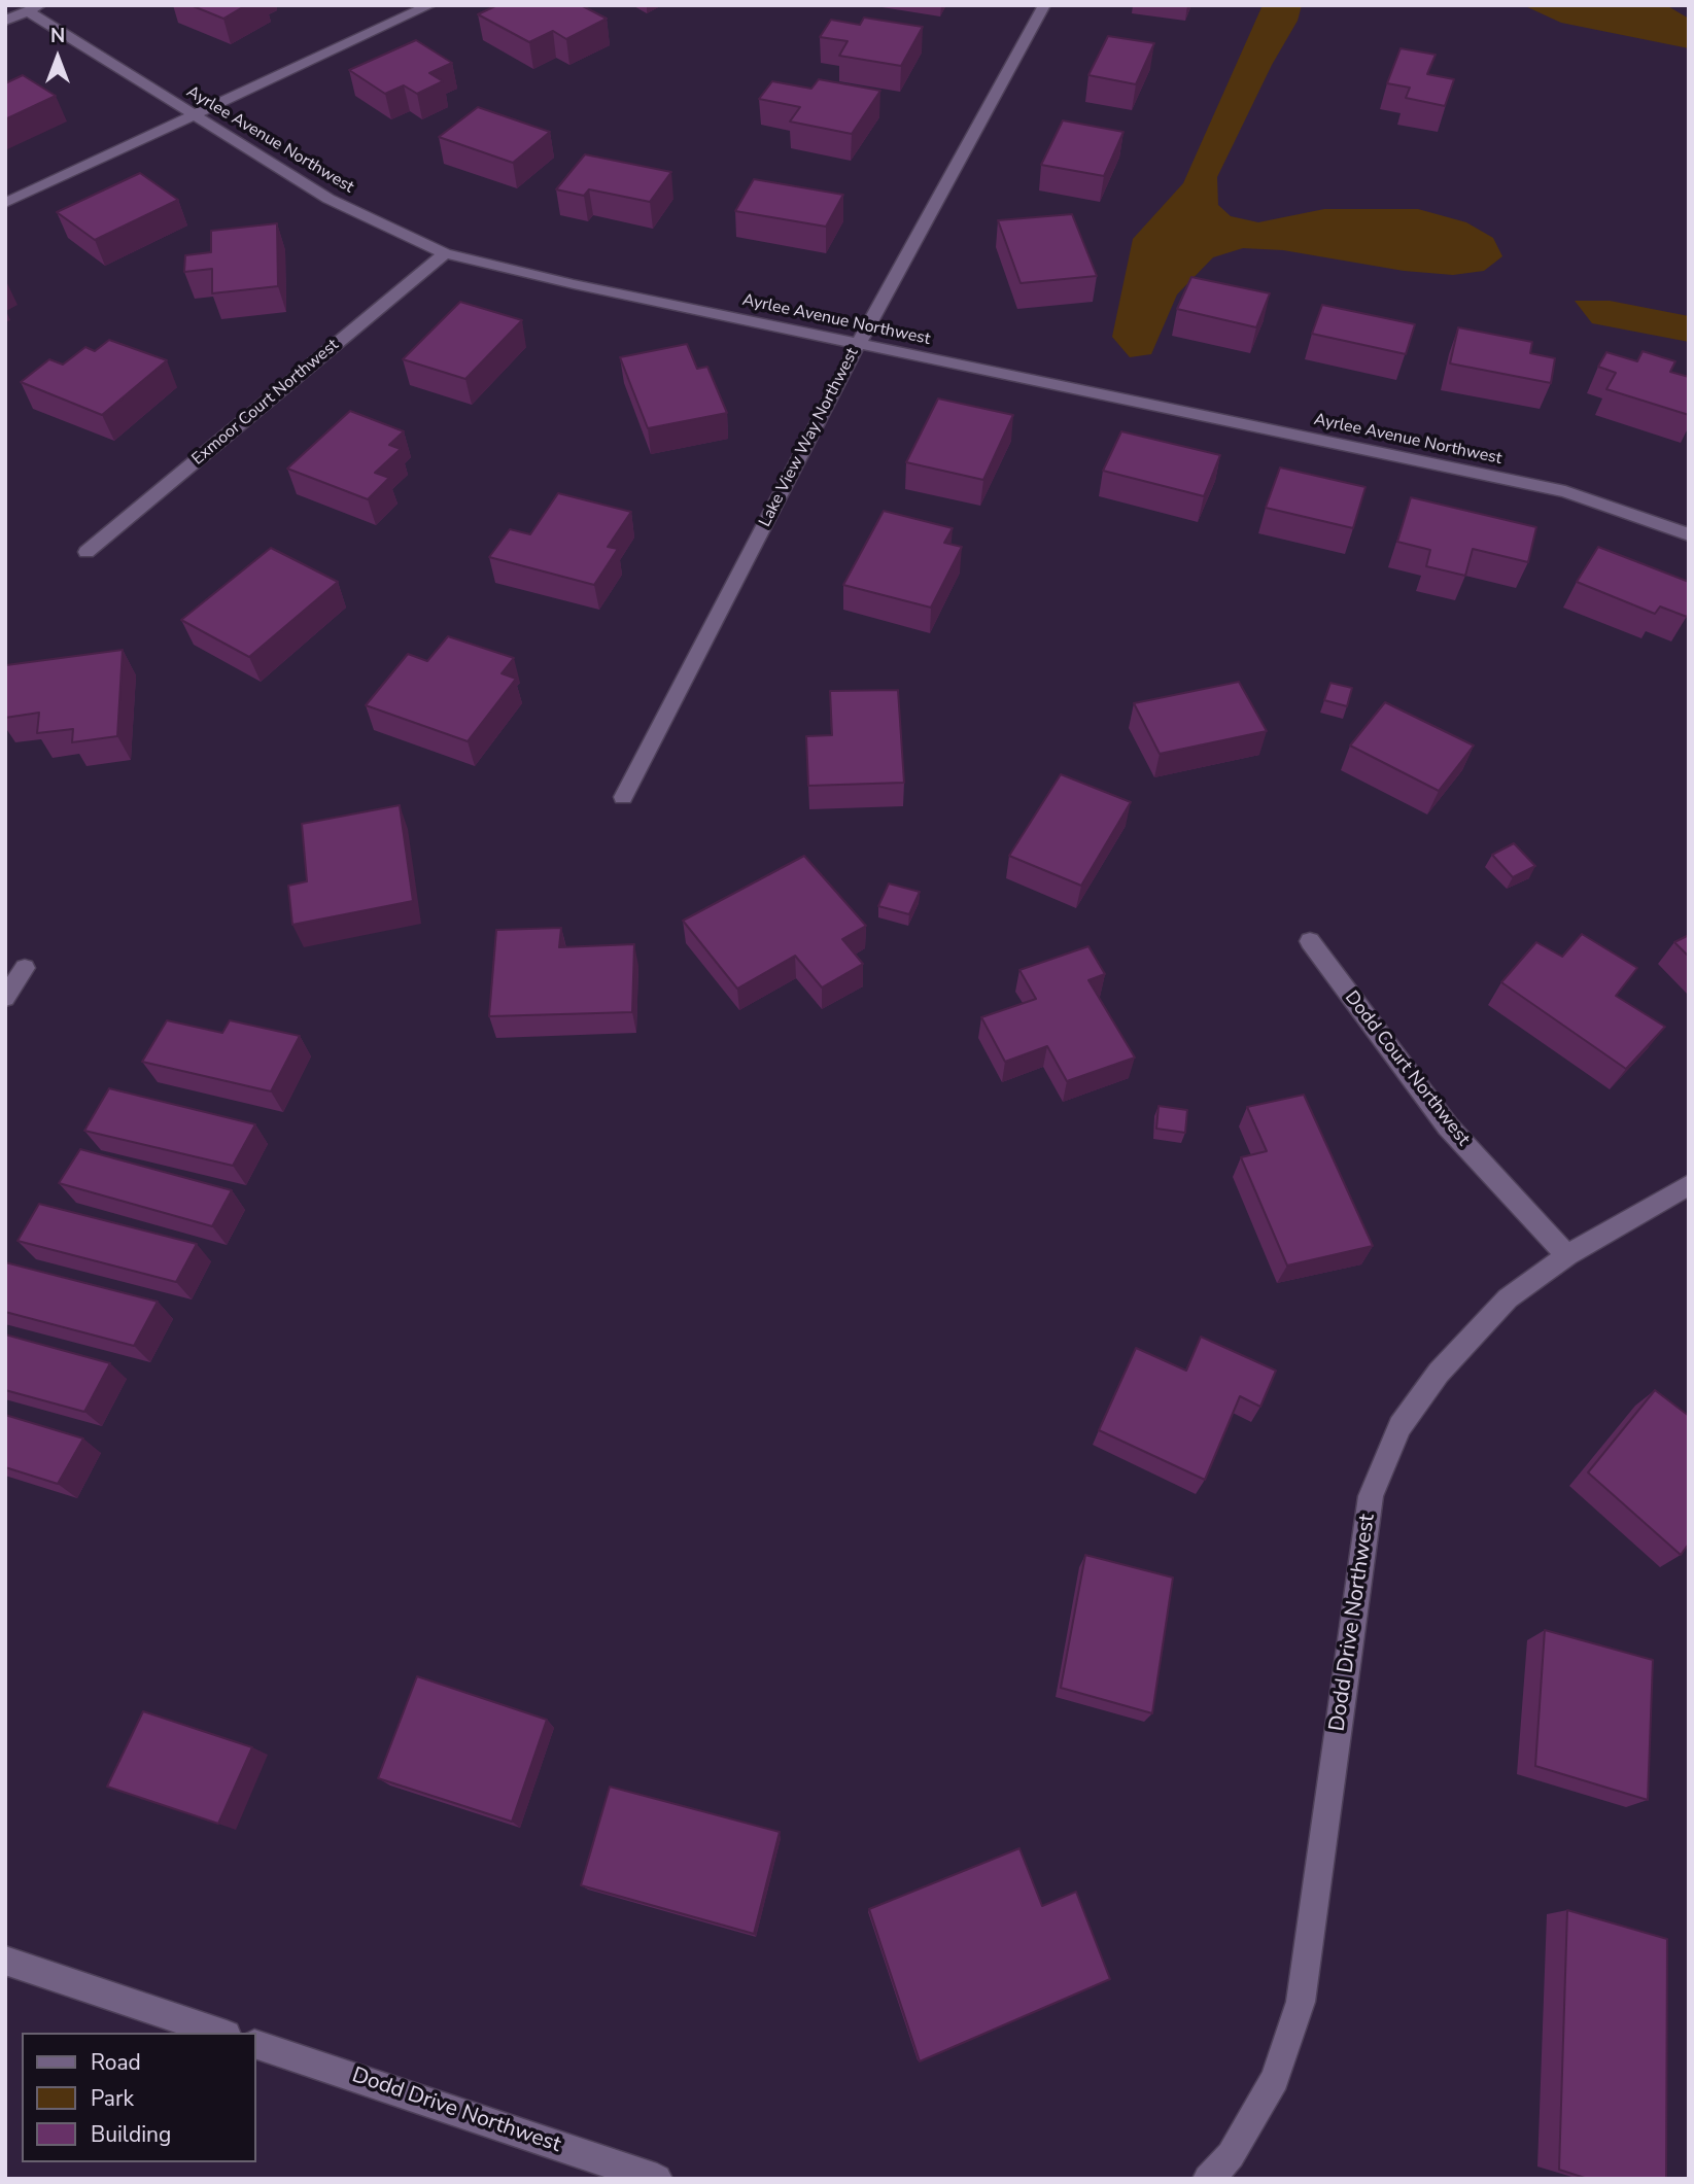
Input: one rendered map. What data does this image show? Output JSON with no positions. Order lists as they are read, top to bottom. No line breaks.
{"streets":{"street":["Ayrlee Avenue Northwest","Exmoor Court Northwest","Lake View Way Northwest","Dodd Court Northwest","Dodd Drive Northwest"]},"crossings":[["Ayrlee Avenue Northwest","Exmoor Court Northwest"],["Ayrlee Avenue Northwest","Lake View Way Northwest"],["Dodd Court Northwest","Dodd Drive Northwest"]],"legend":["Road","Park","Building"],"north":"top"}
